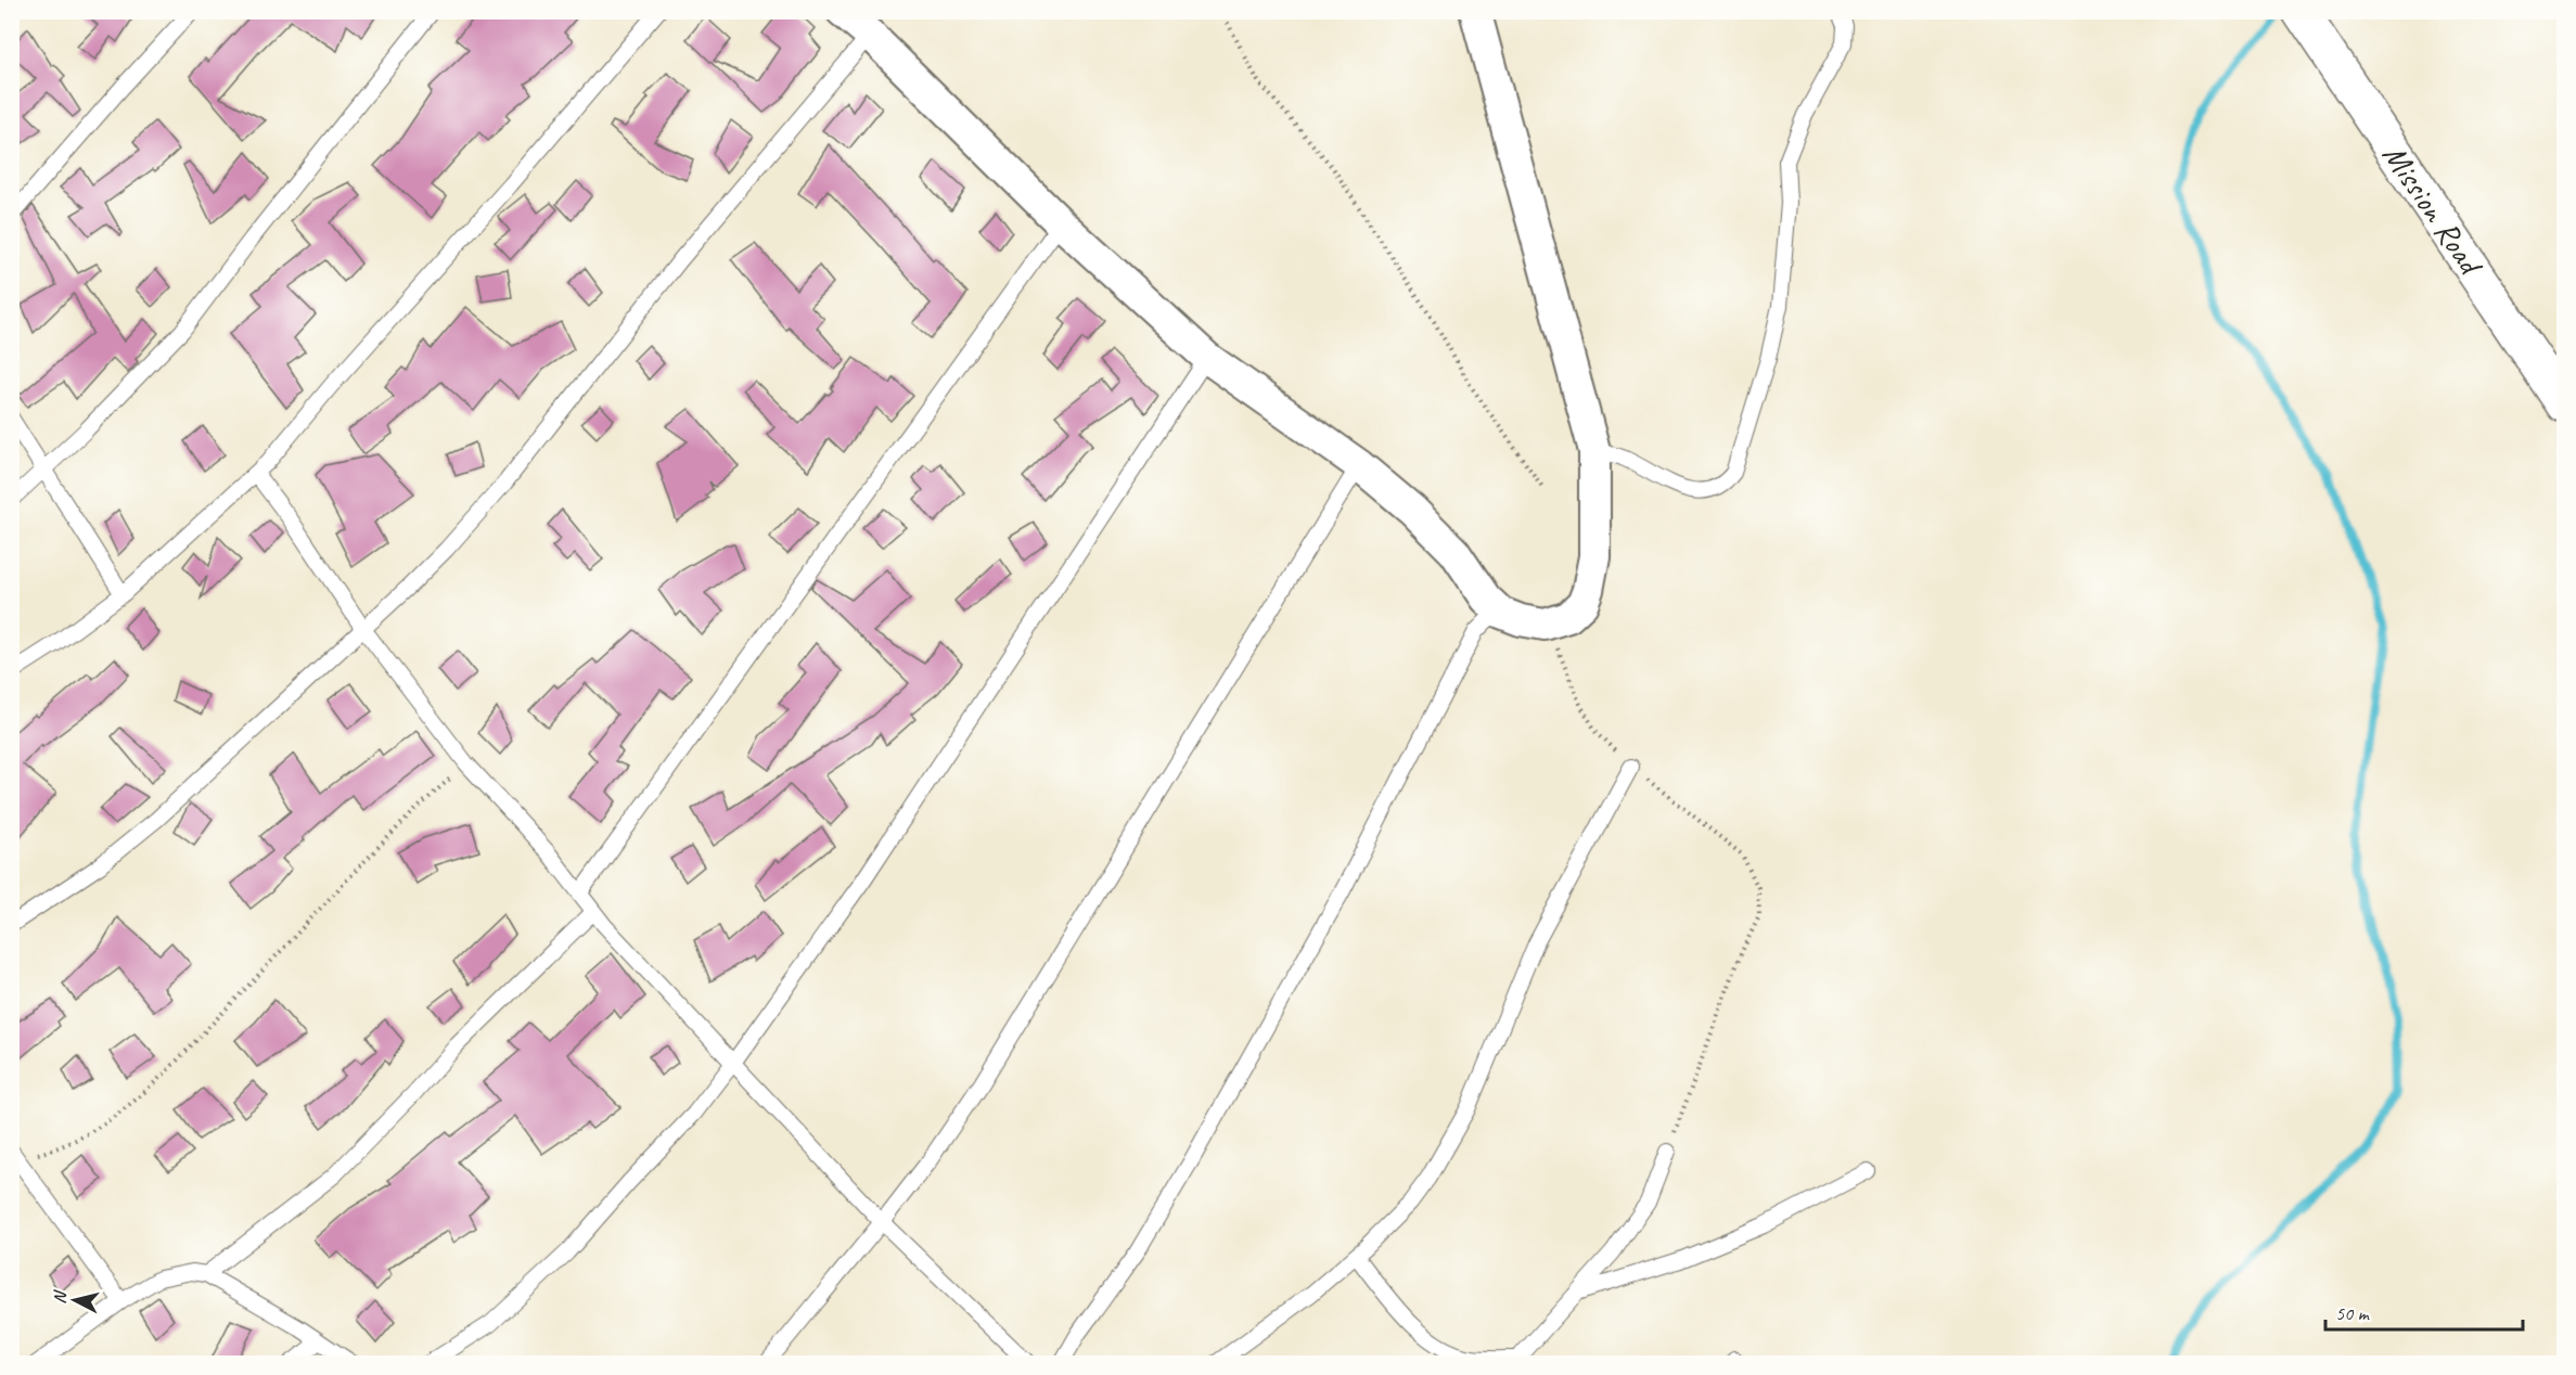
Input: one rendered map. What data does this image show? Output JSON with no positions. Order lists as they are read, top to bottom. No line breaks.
{"streets":{"street":["Mission Road"]},"scale_bar":"50 m","north":"left"}
